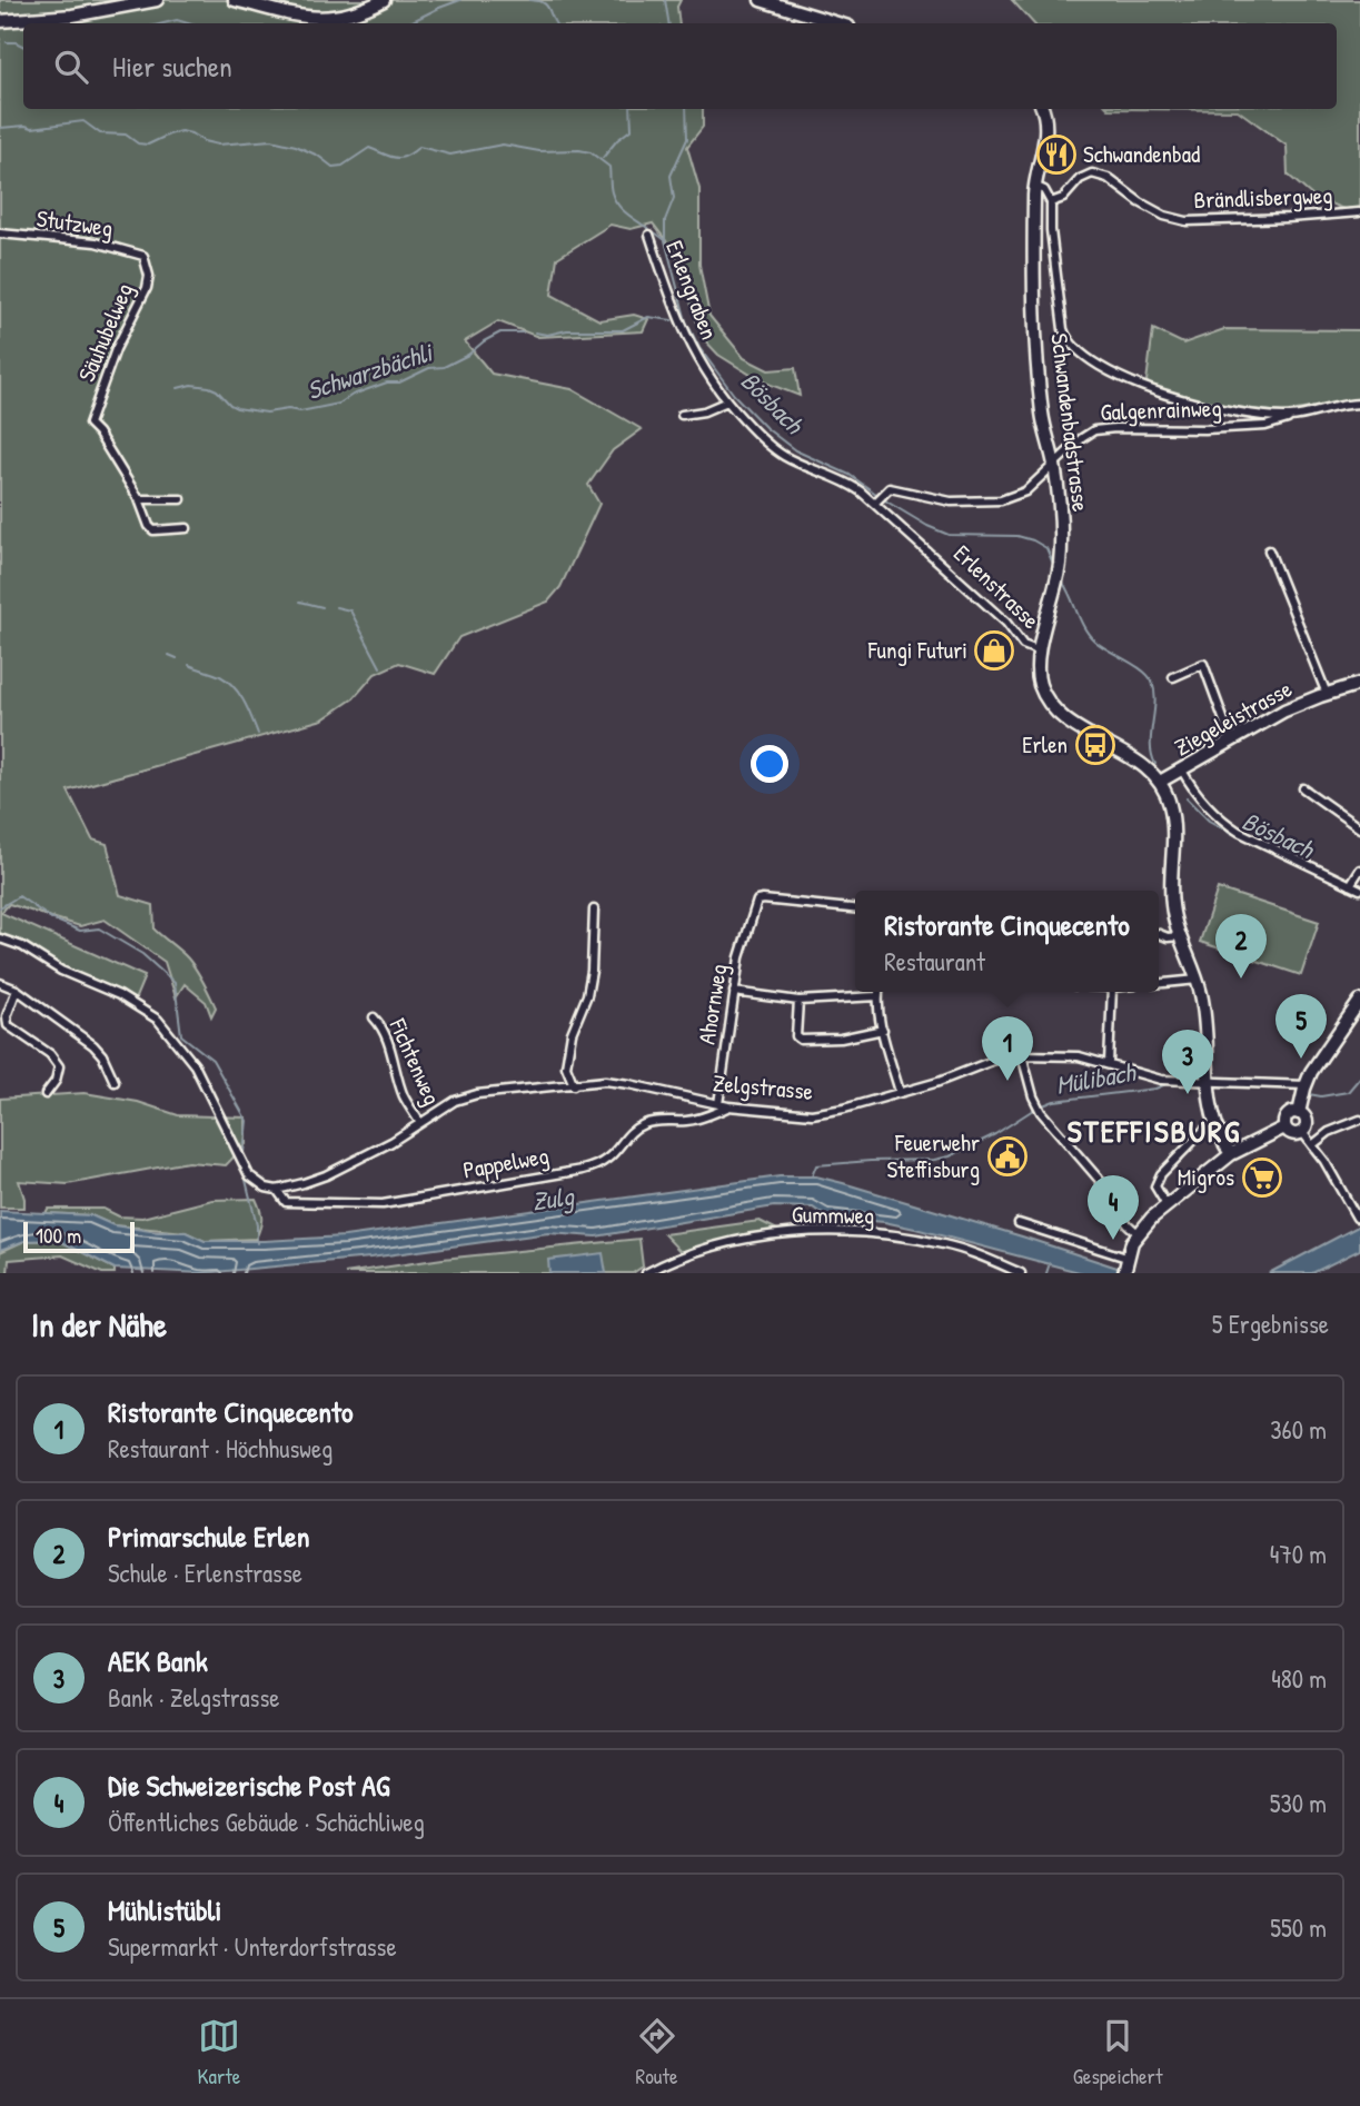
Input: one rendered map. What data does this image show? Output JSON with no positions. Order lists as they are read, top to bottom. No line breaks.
{"streets":{"street":["Brändlisbergweg","Stutzweg","Erlengraben","Säuhubelweg","Galgenrainweg","Schwandenbadstrasse","Erlenstrasse","Ziegeleistrasse","Ahornweg","Fichtenweg","Zelgstrasse","Pappelweg","Gummweg"]},"crossings":[["Stutzweg","Säuhubelweg"],["Erlengraben","Galgenrainweg"],["Erlengraben","Erlenstrasse"],["Galgenrainweg","Schwandenbadstrasse"],["Galgenrainweg","Erlenstrasse"],["Schwandenbadstrasse","Erlenstrasse"],["Erlenstrasse","Ziegeleistrasse"],["Ahornweg","Zelgstrasse"],["Fichtenweg","Zelgstrasse"],["Zelgstrasse","Pappelweg"]],"districts":["STEFFISBURG"],"water":["Schwarzbächli","Bösbach","Mülibach","Zulg"],"places":{"restaurant":["Schwandenbad"],"shop":["Fungi Futuri"],"bus stop":["Erlen"],"public building":["Feuerwehr Steffisburg"],"supermarket":["Migros"]},"scale_bar":"100 m","page":{"search":"Hier suchen","popup":["Ristorante Cinquecento","Restaurant"],"pins":["2","5","1","3","4"],"scale":"100 m","heading":["In der Nähe","5 Ergebnisse"],"list":[{"mark":"1","name":"Ristorante Cinquecento","note":"Restaurant · Höchhusweg","value":"360 m"},{"mark":"2","name":"Primarschule Erlen","note":"Schule · Erlenstrasse","value":"470 m"},{"mark":"3","name":"AEK Bank","note":"Bank · Zelgstrasse","value":"480 m"},{"mark":"4","name":"Die Schweizerische Post AG","note":"Öffentliches Gebäude · Schächliweg","value":"530 m"},{"mark":"5","name":"Mühlistübli","note":"Supermarkt · Unterdorfstrasse","value":"550 m"}],"nav":["Karte","Route","Gespeichert"]}}
